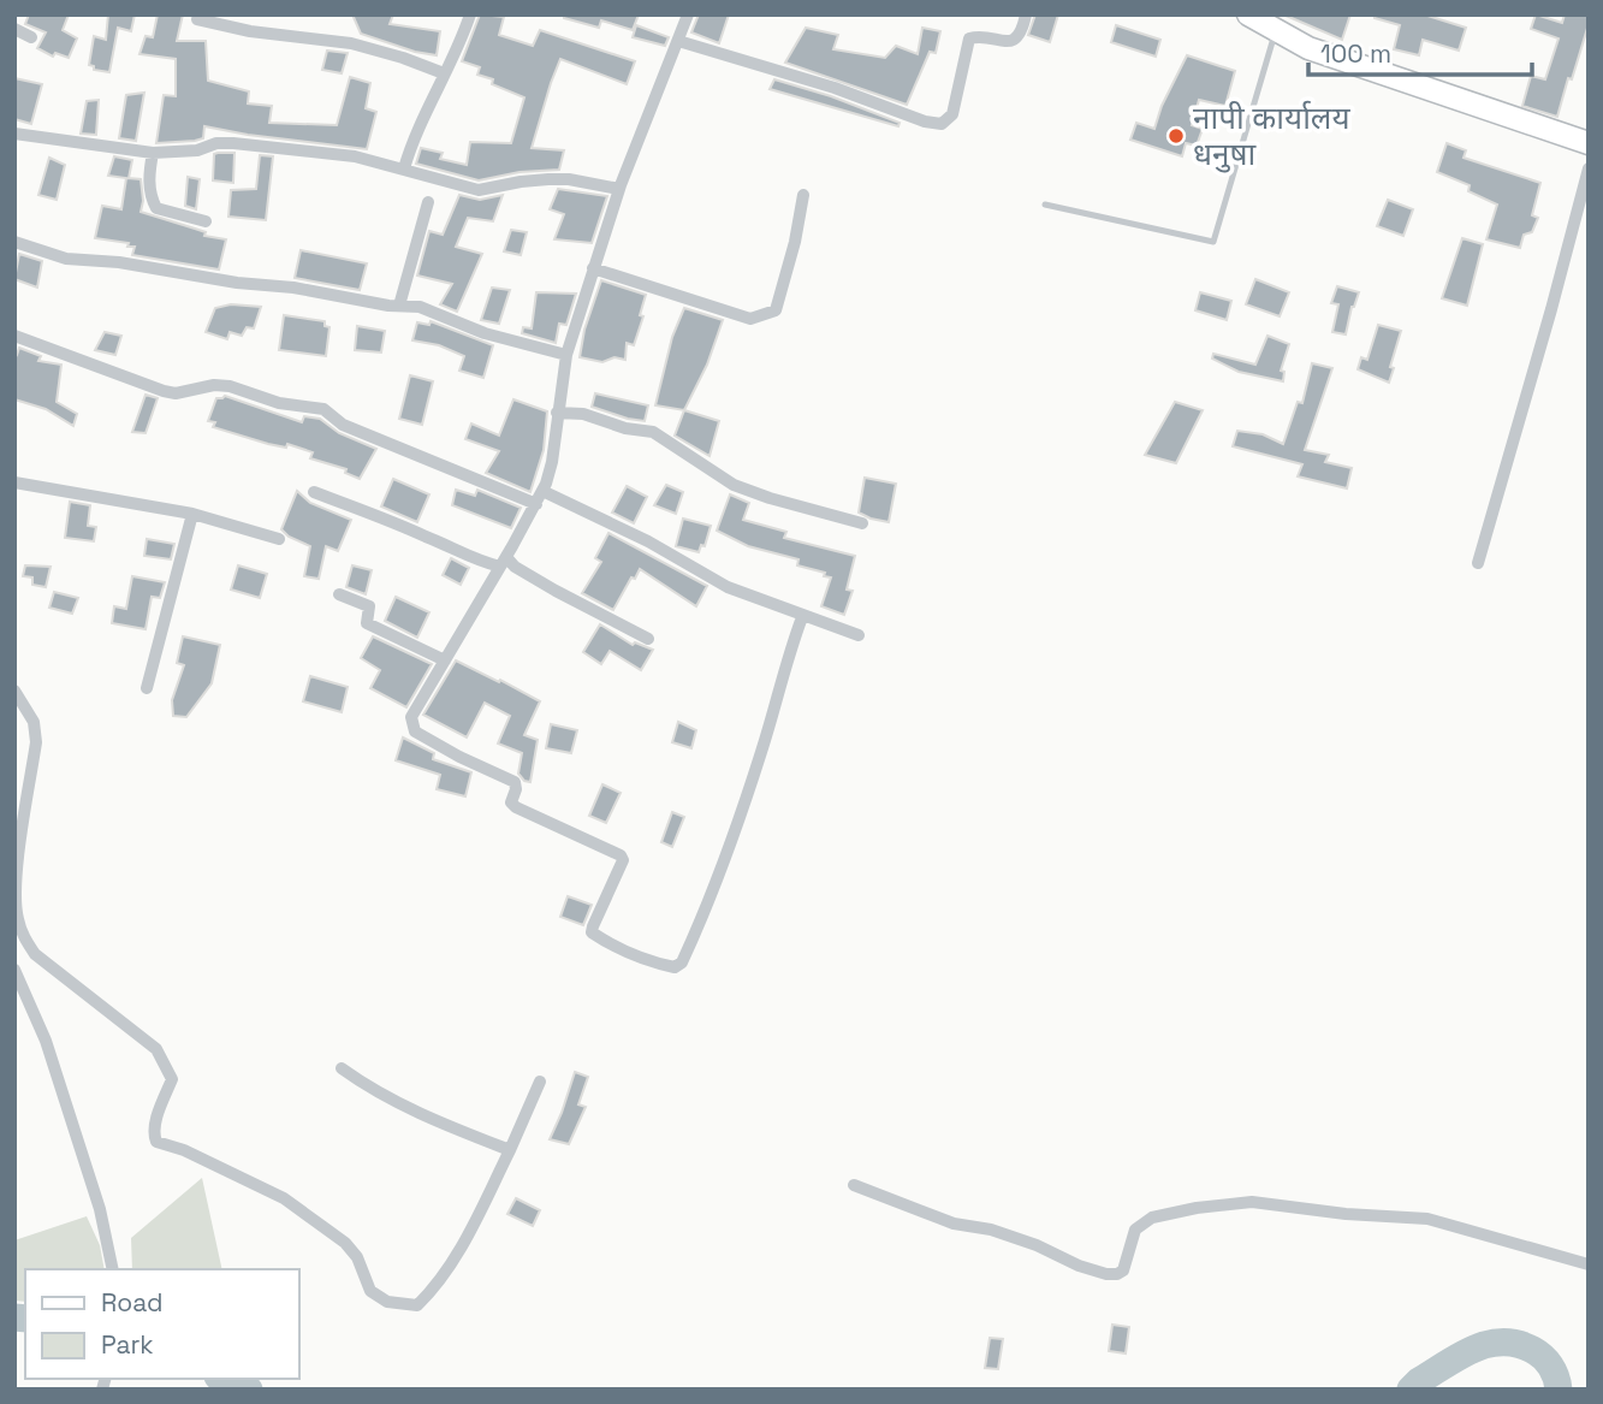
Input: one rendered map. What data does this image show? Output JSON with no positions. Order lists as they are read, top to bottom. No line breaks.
{"places":["नापी कार्यालय धनुषा"],"legend":["Road","Park"],"scale_bar":"100 m"}
